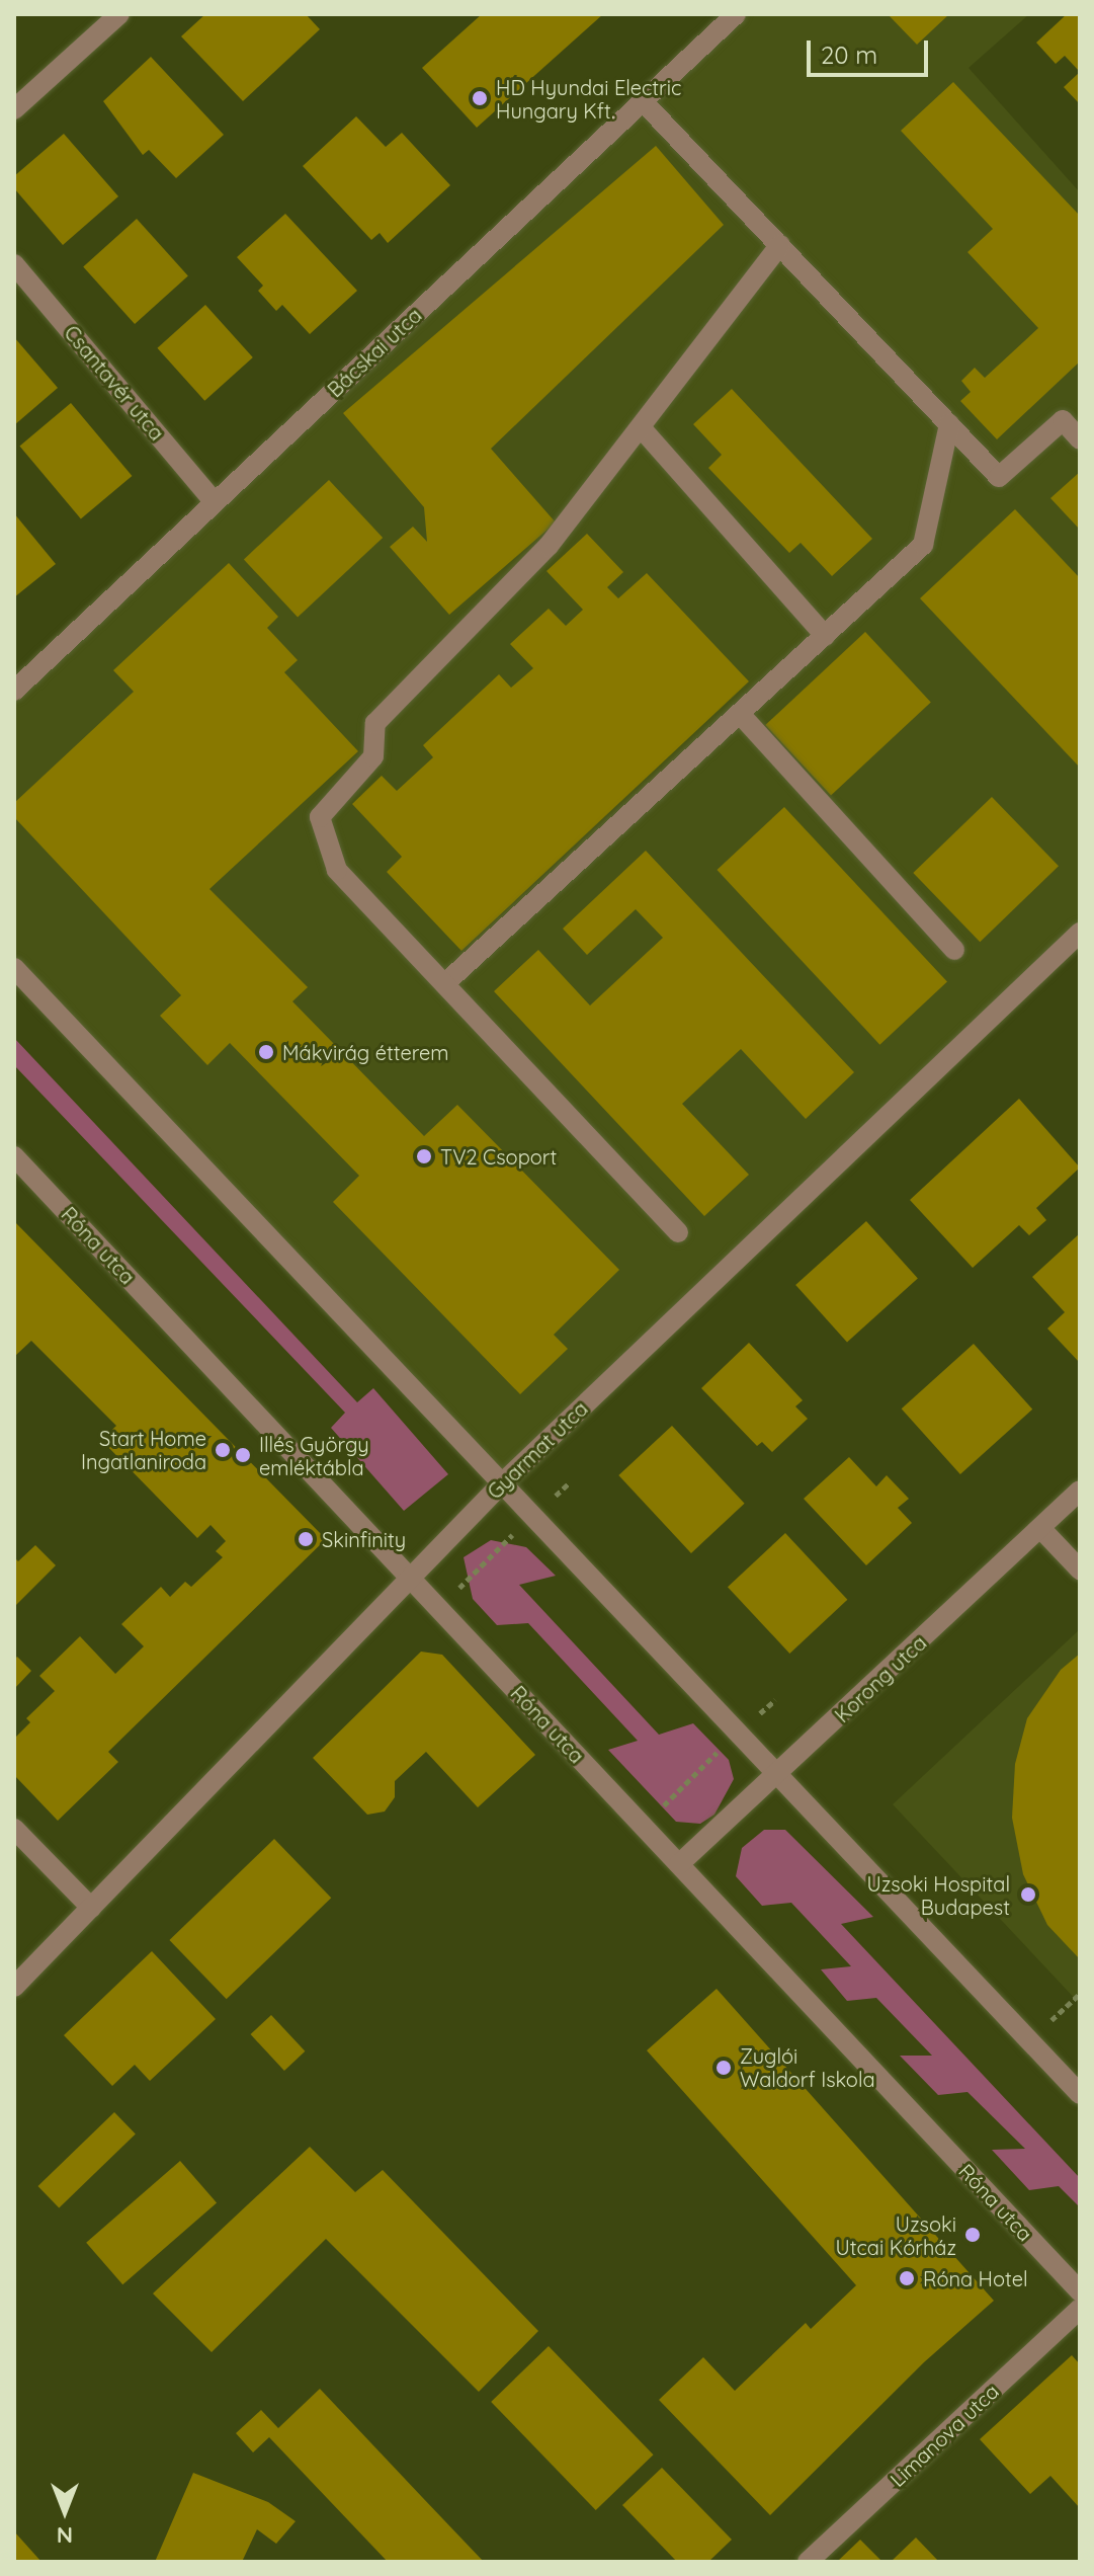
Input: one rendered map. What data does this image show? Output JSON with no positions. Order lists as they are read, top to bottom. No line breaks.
{"streets":{"street":["Bácskai utca","Csantavér utca","Róna utca","Gyarmat utca","Korong utca","Limanova utca"]},"crossings":[["Bácskai utca","Csantavér utca"],["Róna utca","Gyarmat utca"],["Róna utca","Korong utca"]],"places":["HD Hyundai Electric Hungary Kft.","Mákvirág étterem","TV2 Csoport","Start Home Ingatlaniroda","Illés György emléktábla","Skinfinity","Uzsoki Hospital Budapest","Zuglói Waldorf Iskola","Uzsoki Utcai Kórház","Róna Hotel"],"scale_bar":"20 m","north":"bottom"}
